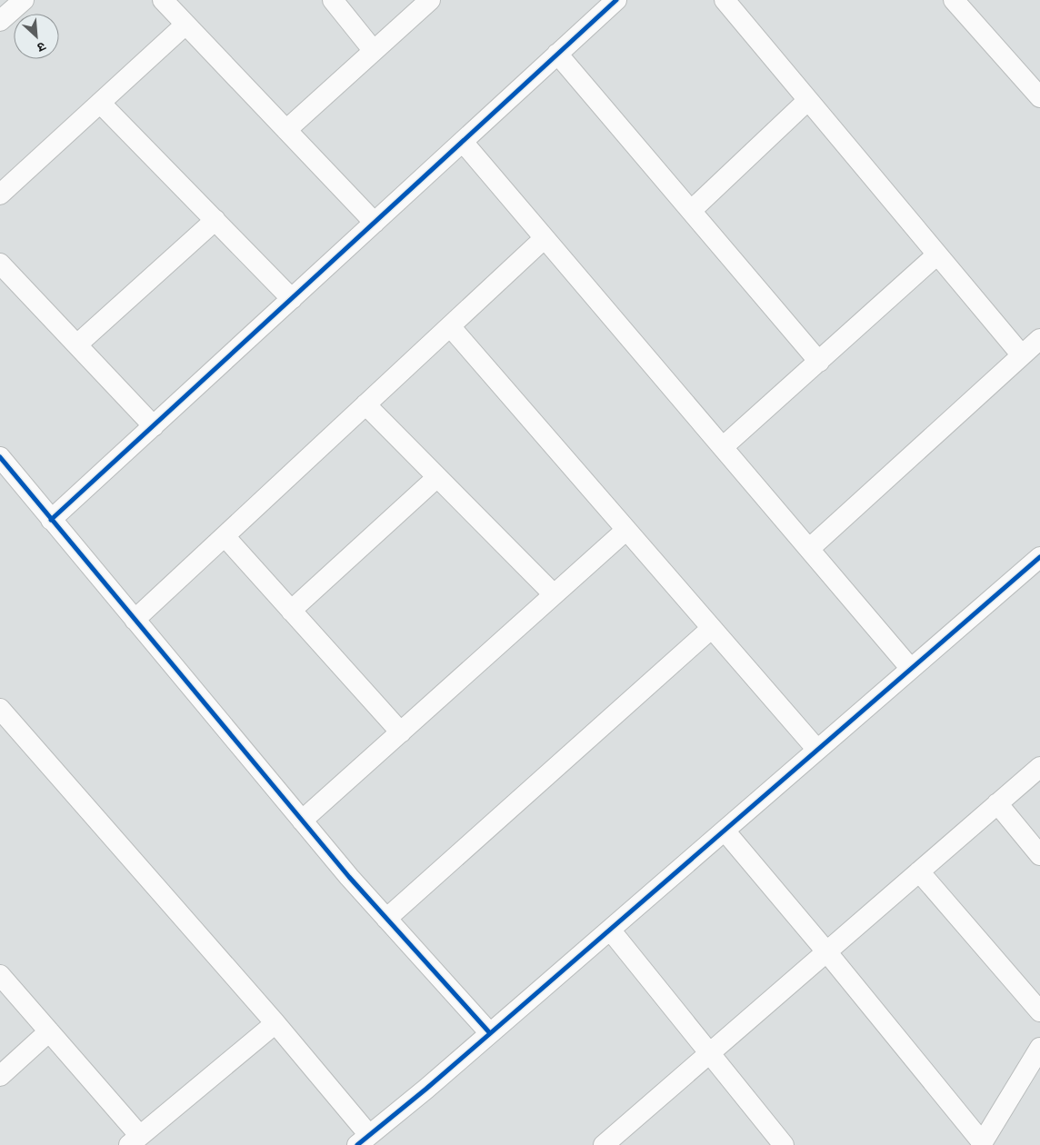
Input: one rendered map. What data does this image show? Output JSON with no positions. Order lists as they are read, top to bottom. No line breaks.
{"north":"bottom right"}
